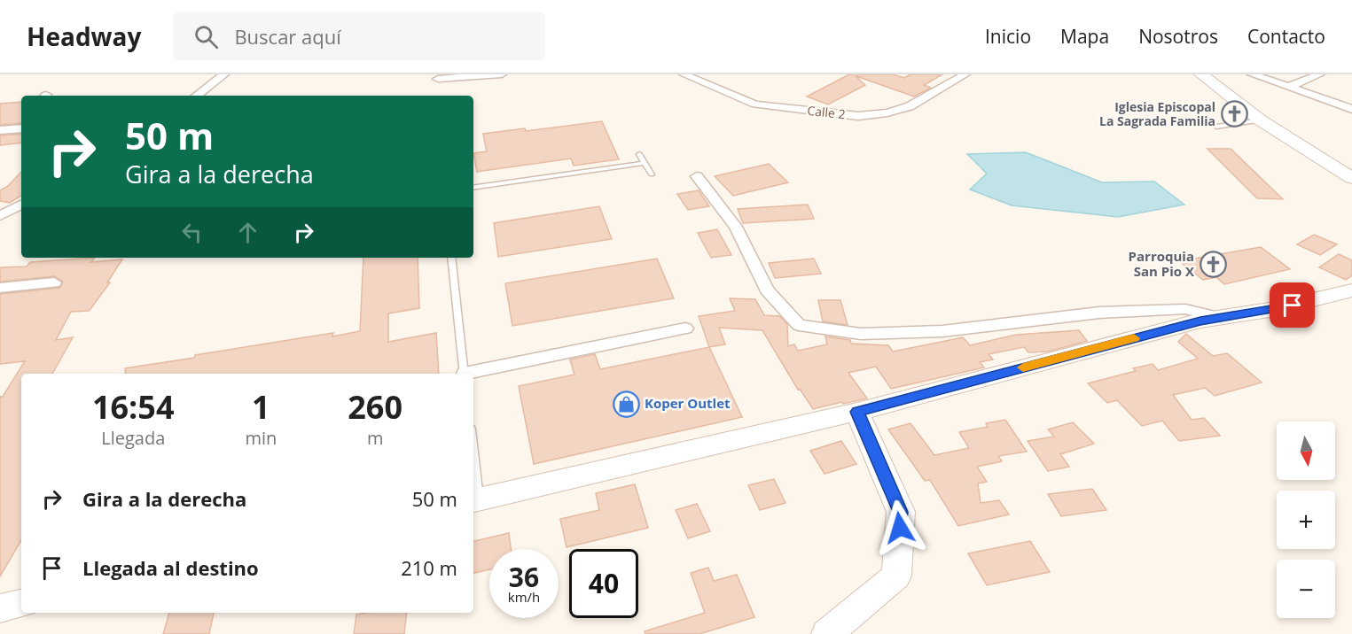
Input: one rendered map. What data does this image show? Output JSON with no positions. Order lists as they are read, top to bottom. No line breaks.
{"streets":{"street":["Calle 2"]},"places":{"church":["Iglesia Episcopal La Sagrada Familia","Parroquia San Pio X"],"shop":["Koper Outlet"]},"north":"bottom","page":{"header":"Headway","search":"Buscar aquí","nav":["Inicio","Mapa","Nosotros","Contacto"],"turn":["50 m","Gira a la derecha"],"eta":["16:54","Llegada","1","min","260","m"],"map_buttons":["+","−"],"list":[{"name":"Gira a la derecha","value":"50 m"},{"name":"Llegada al destino","value":"210 m"}],"speed":"36 km/h","limit":"40"}}
